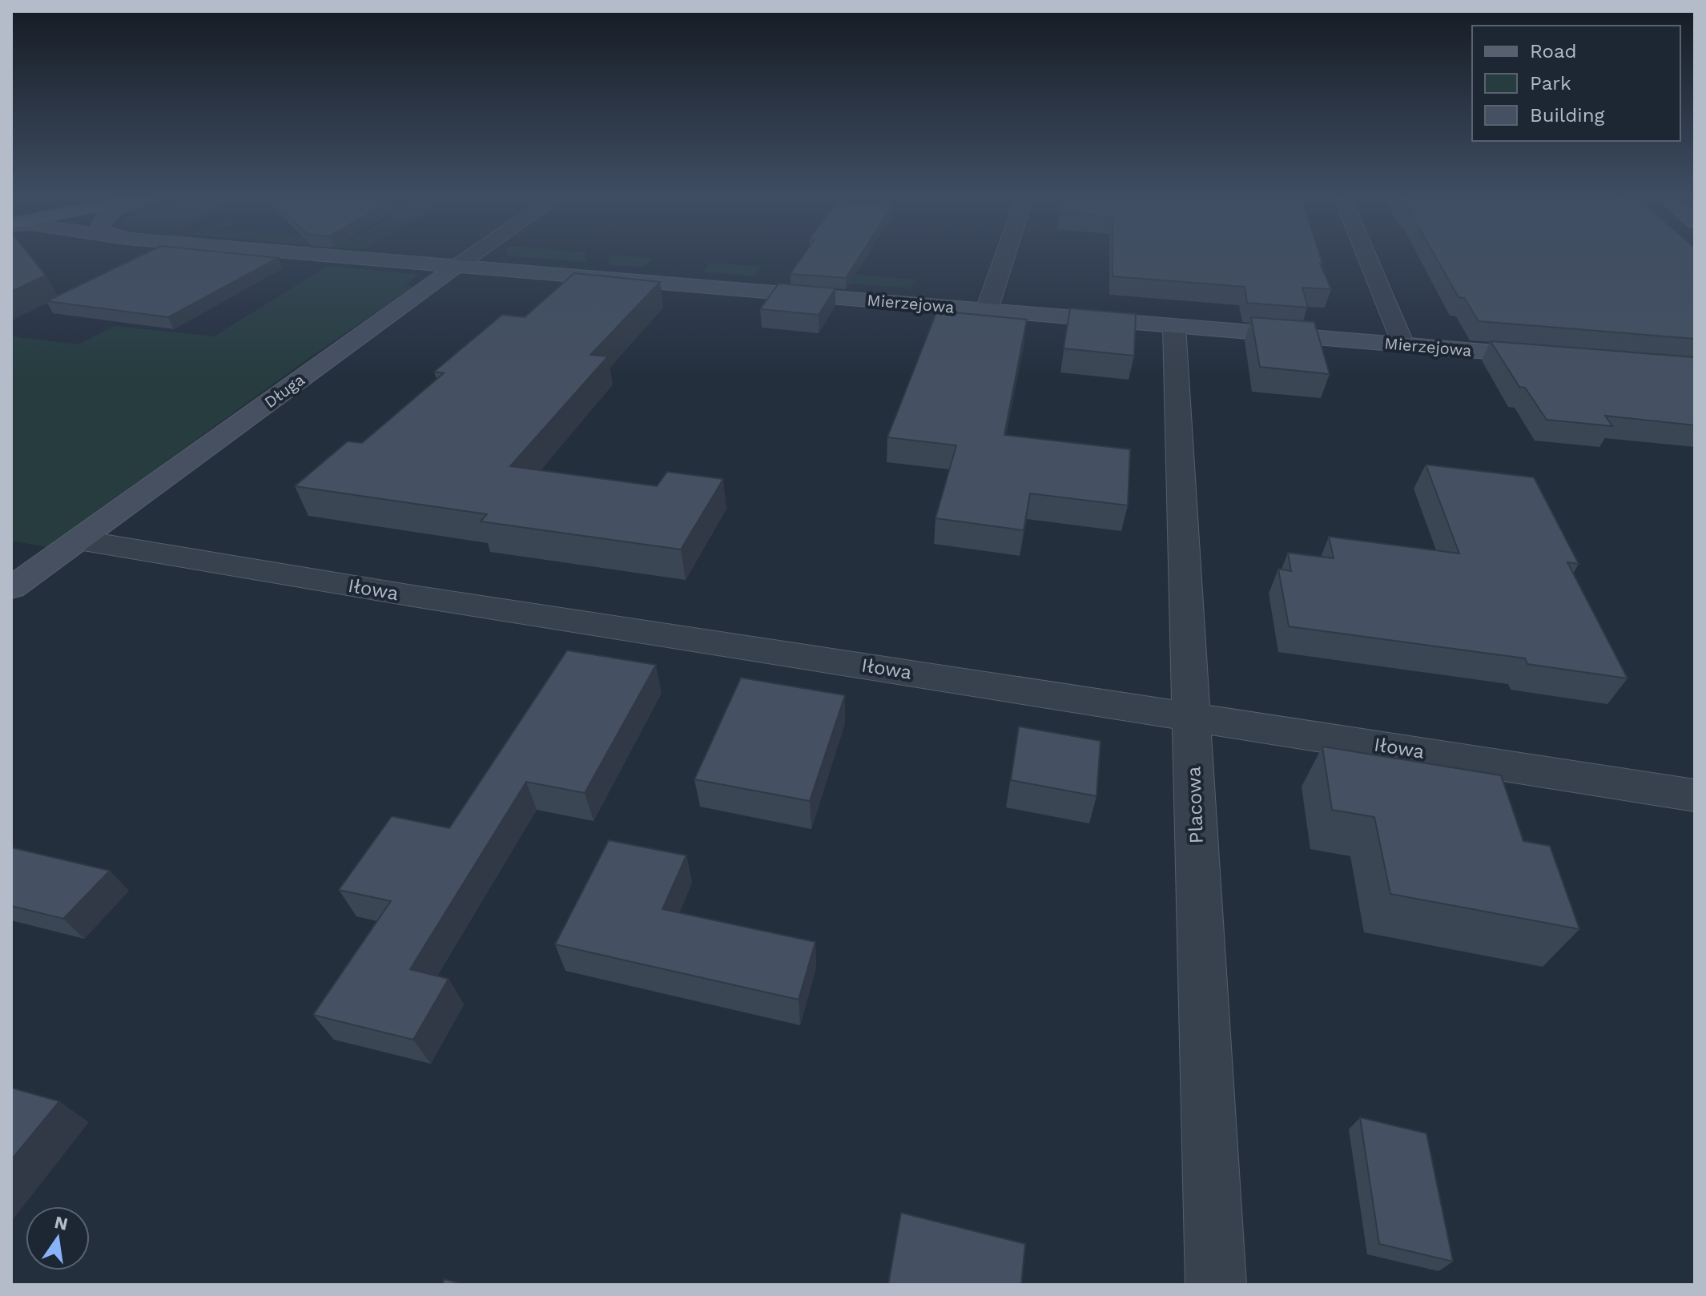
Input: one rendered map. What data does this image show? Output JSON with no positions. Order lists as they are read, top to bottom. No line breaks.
{"streets":{"street":["Mierzejowa","Długa","Iłowa","Placowa"]},"crossings":[["Mierzejowa","Długa"],["Mierzejowa","Placowa"],["Długa","Iłowa"],["Iłowa","Placowa"]],"legend":["Road","Park","Building"],"north":"top"}
